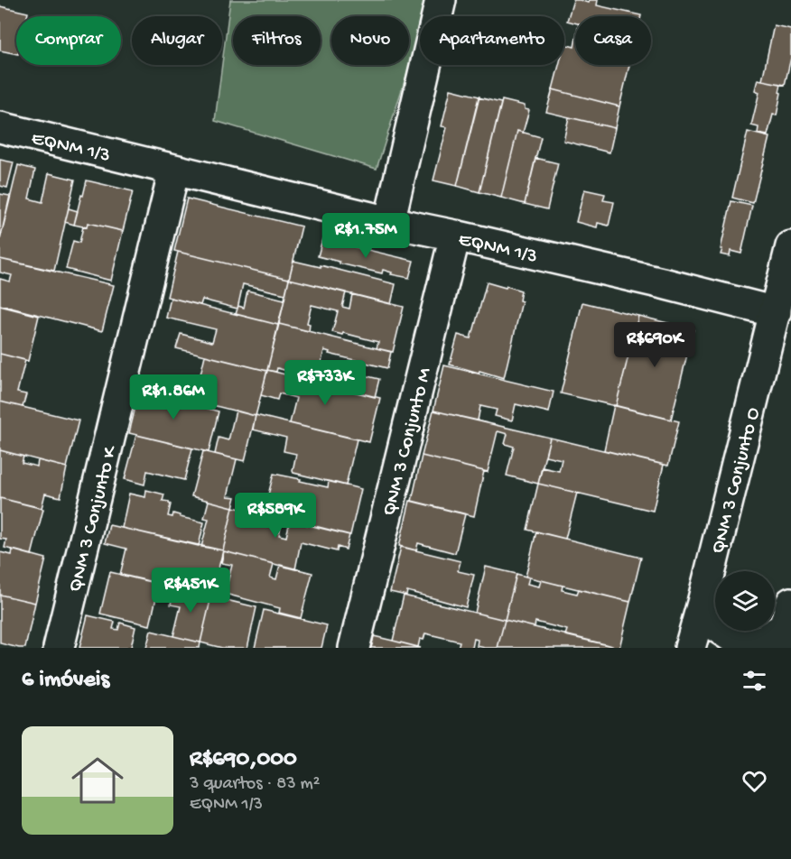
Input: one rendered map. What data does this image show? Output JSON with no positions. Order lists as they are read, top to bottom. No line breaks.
{"streets":{"street":["EQNM 1/3","QNM 3 Conjunto M","QNM 3 Conjunto O","QNM 3 Conjunto K"]},"crossings":[["EQNM 1/3","QNM 3 Conjunto M"],["EQNM 1/3","QNM 3 Conjunto O"],["EQNM 1/3","QNM 3 Conjunto K"]],"page":{"chip":["Comprar","Alugar","Filtros","Novo","Apartamento","Casa"],"price":["R$1.75M","R$690K","R$733K","R$1.86M","R$589K","R$451K"],"heading":"6 imóveis","list":[{"name":"R$690,000","note":"3 quartos · 83 m² · EQNM 1/3"}]}}
